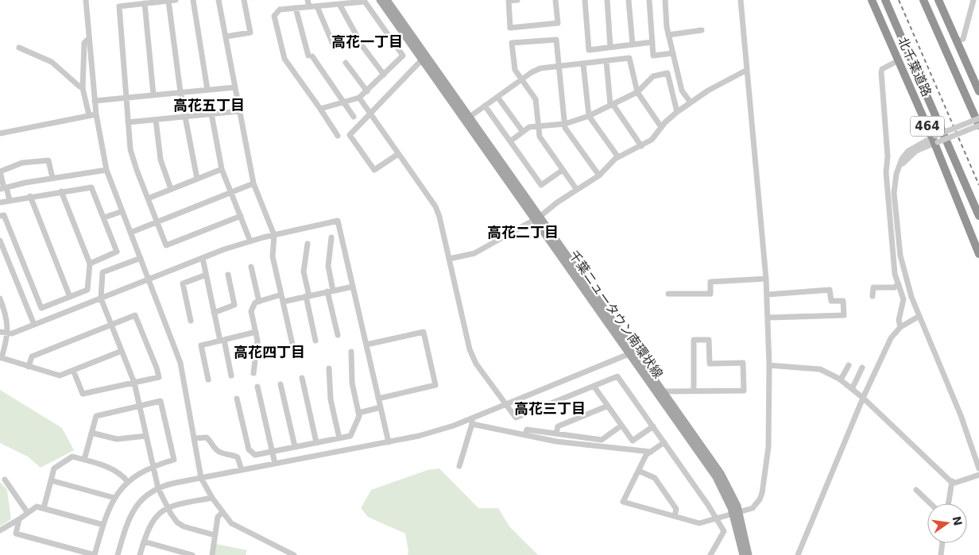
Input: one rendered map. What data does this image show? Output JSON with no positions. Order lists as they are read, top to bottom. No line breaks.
{"streets":{"highway":["北千葉道路","464"],"main road":["千葉ニュータウン南環状線"]},"districts":["高花一丁目","高花五丁目","高花二丁目","高花四丁目","高花三丁目"],"north":"right"}
